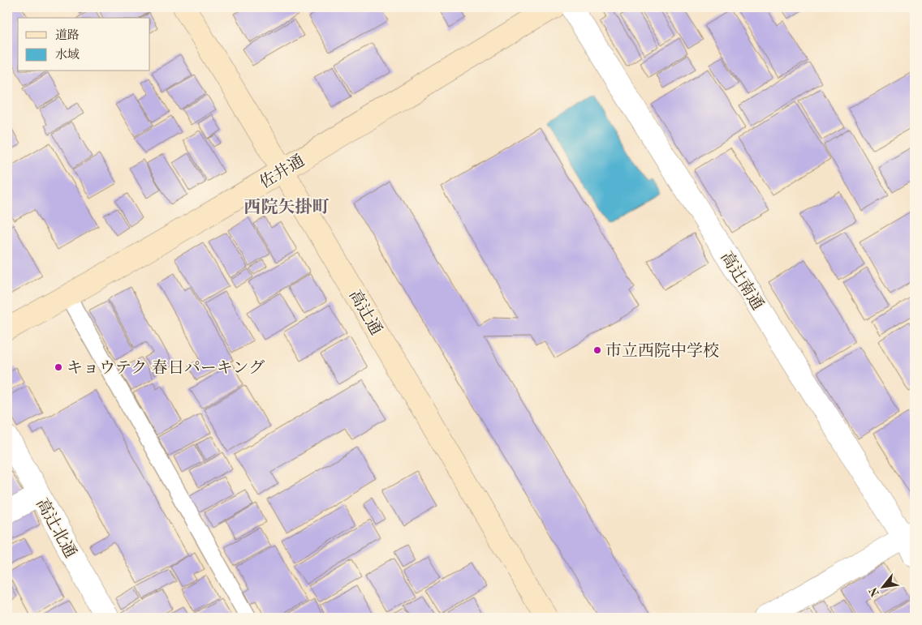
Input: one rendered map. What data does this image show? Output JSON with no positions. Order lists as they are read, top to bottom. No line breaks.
{"streets":{"street":["佐井通","高辻南通","高辻通","高辻北通"]},"crossings":[["佐井通","高辻通"]],"districts":["西院矢掛町"],"places":["市立西院中学校","キョウテク 春日パーキング"],"legend":["道路","水域"],"north":"bottom left"}
